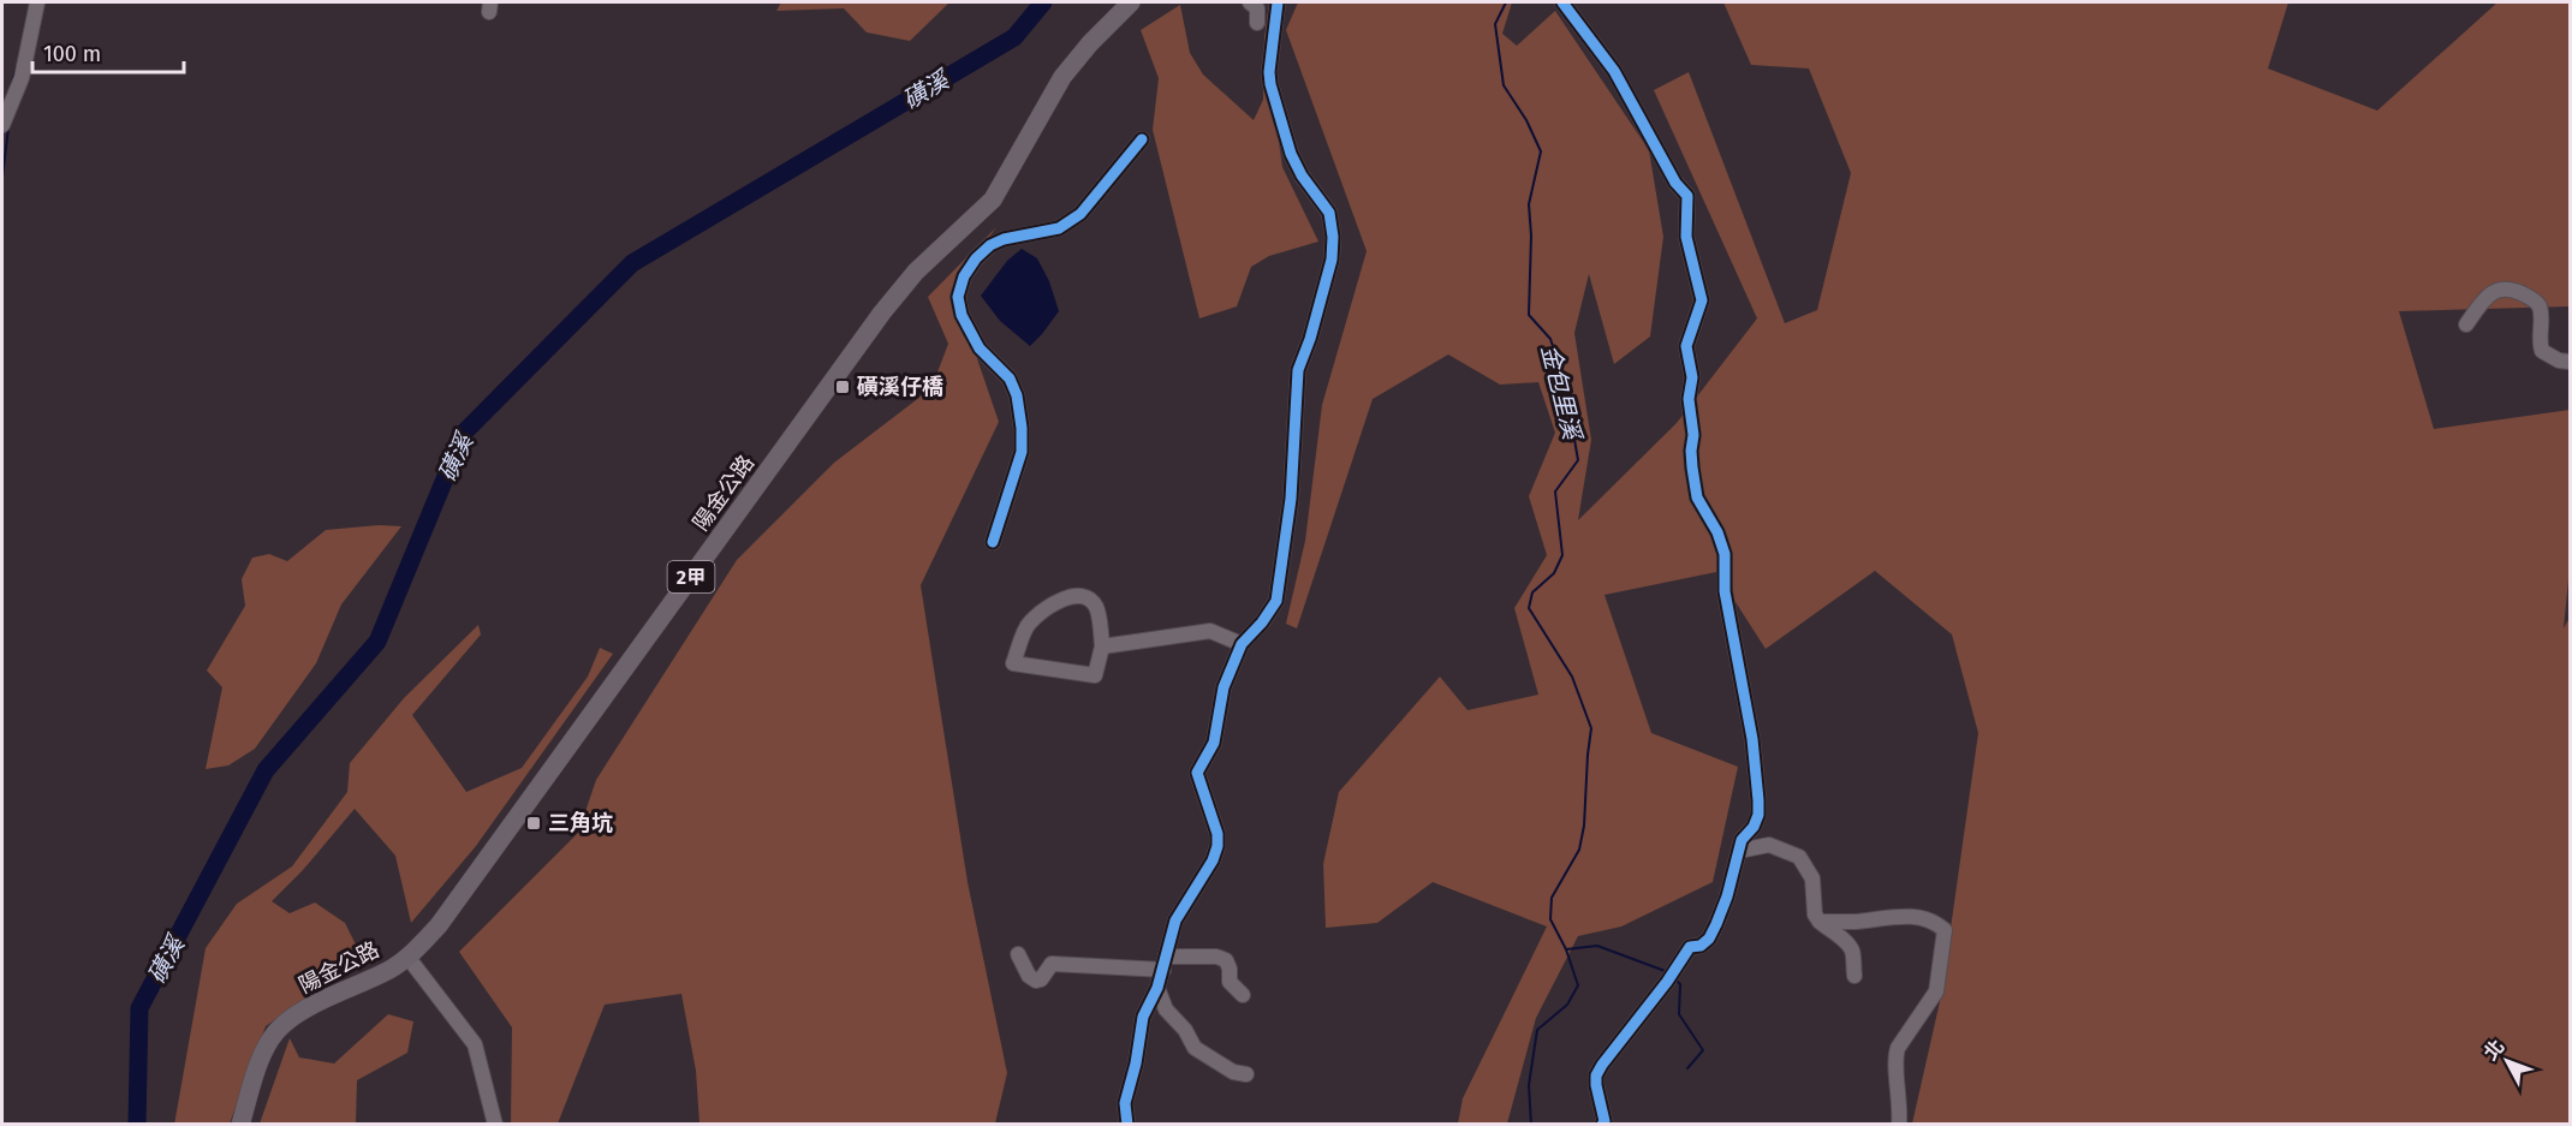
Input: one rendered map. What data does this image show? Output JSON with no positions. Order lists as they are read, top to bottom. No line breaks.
{"streets":{"main road":["陽金公路","2甲"]},"water":["磺溪","金包里溪"],"places":{"transit":["磺溪仔橋","三角坑"]},"scale_bar":"100 m","north":"top left"}
